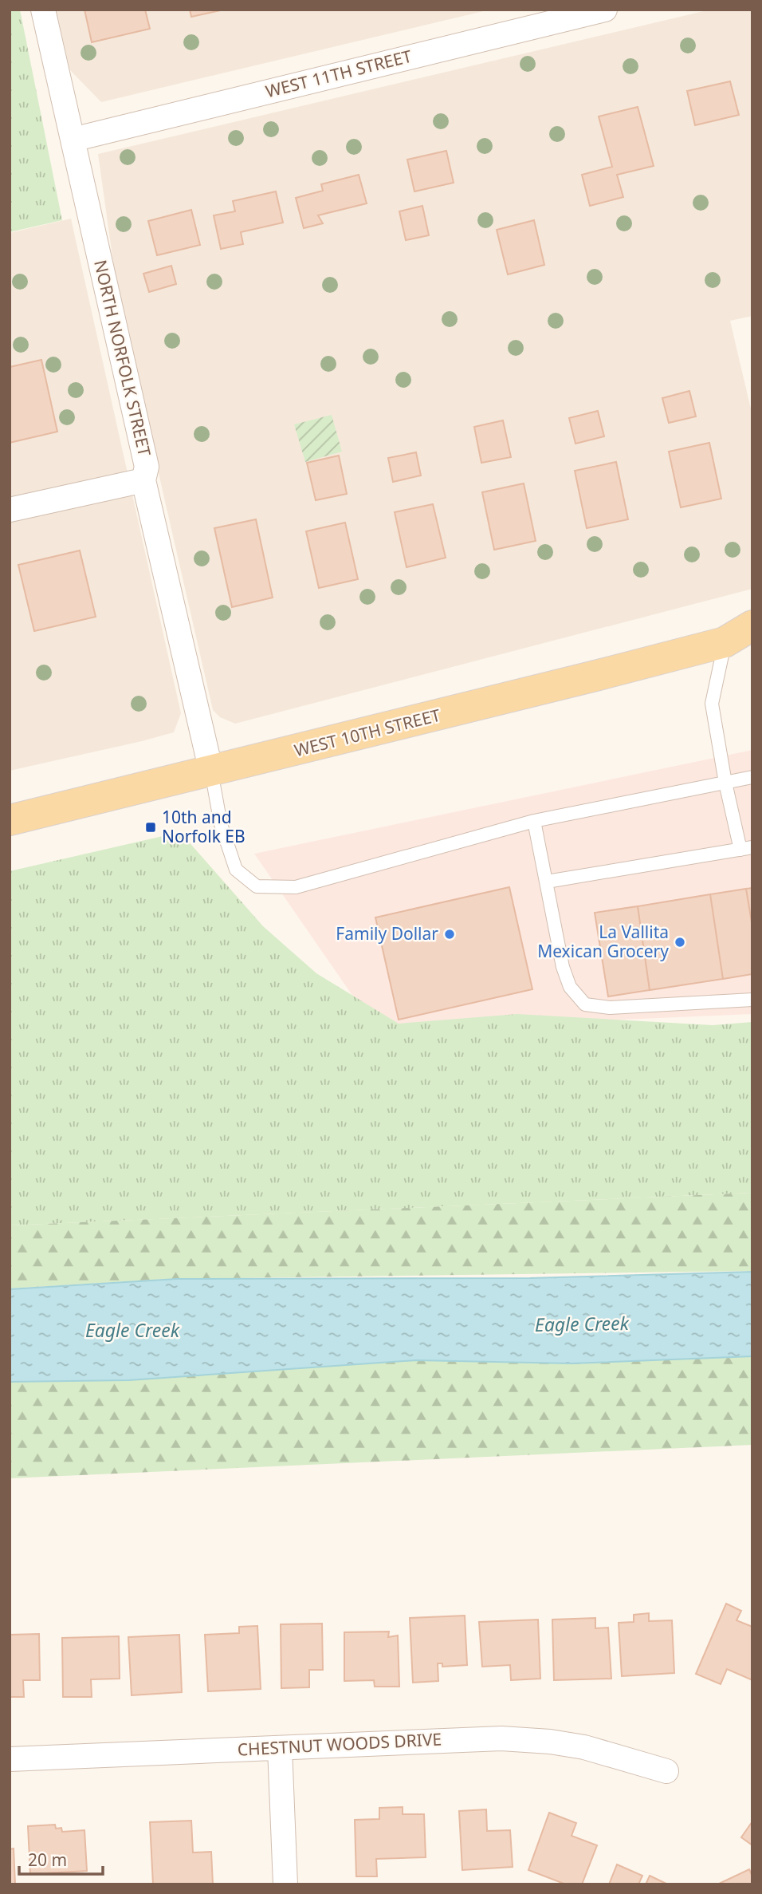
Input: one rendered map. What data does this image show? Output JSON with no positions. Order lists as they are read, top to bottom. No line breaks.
{"streets":{"main road":["WEST 10TH STREET"],"street":["WEST 11TH STREET","NORTH NORFOLK STREET","CHESTNUT WOODS DRIVE"]},"crossings":[["WEST 11TH STREET","NORTH NORFOLK STREET"],["NORTH NORFOLK STREET","WEST 10TH STREET"]],"water":["Eagle Creek"],"places":{"transit":["10th and Norfolk EB"],"other":["Family Dollar","La Vallita Mexican Grocery"]},"scale_bar":"20 m"}
